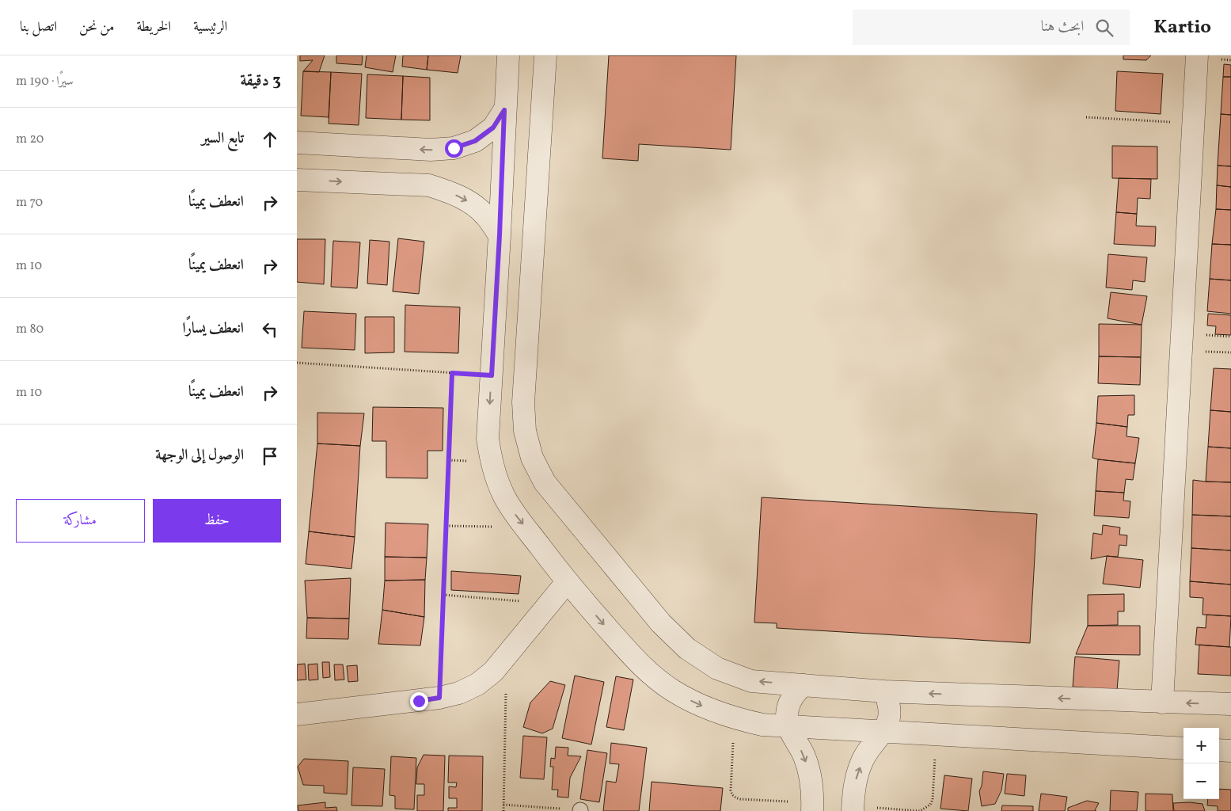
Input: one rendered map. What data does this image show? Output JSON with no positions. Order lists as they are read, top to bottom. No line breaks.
{"page":{"header":"Kartio","search":"ابحث هنا","nav":["الرئيسية","الخريطة","من نحن","اتصل بنا"],"heading":["3 دقيقة","سيرًا · 190 m"],"list":[["تابع السير","20 m"],["انعطف يمينًا","70 m"],["انعطف يمينًا","10 m"],["انعطف يسارًا","80 m"],["انعطف يمينًا","10 m"],"الوصول إلى الوجهة"],"buttons":["حفظ","مشاركة"],"map_buttons":["+","−"]}}
